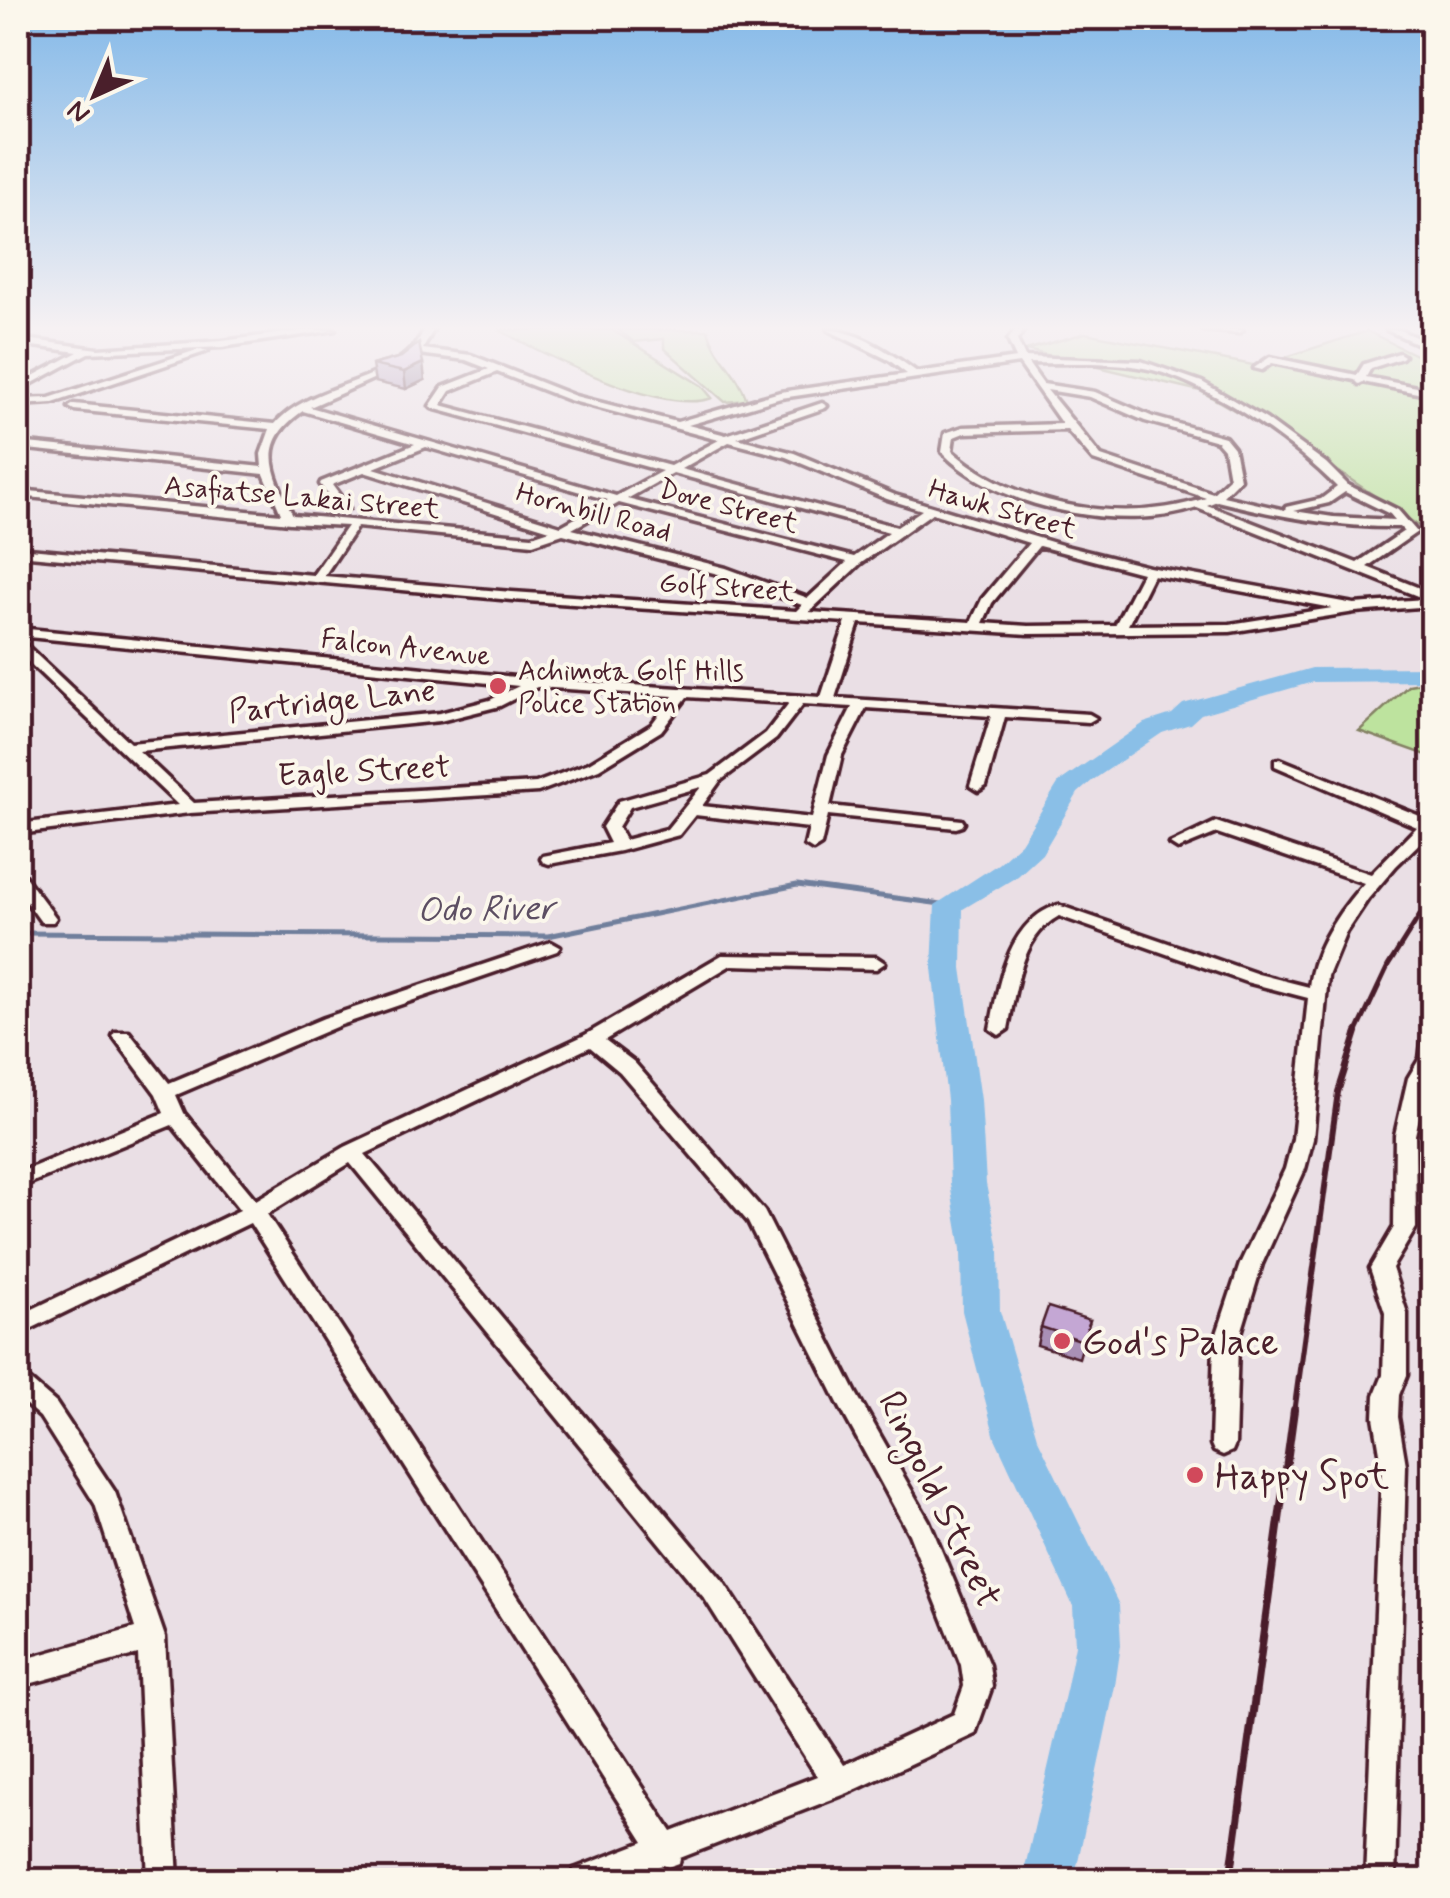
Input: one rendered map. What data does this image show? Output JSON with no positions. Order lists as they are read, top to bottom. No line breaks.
{"streets":{"street":["Asafiatse Lakai Street","Dove Street","Hawk Street","Hornbill Road","Golf Street","Falcon Avenue","Partridge Lane","Eagle Street","Ringold Street"]},"crossings":[["Asafiatse Lakai Street","Hornbill Road"],["Hawk Street","Golf Street"],["Falcon Avenue","Partridge Lane"],["Falcon Avenue","Eagle Street"]],"water":["Odo River"],"places":["Achimota Golf Hills Police Station","God's Palace","Happy Spot"],"north":"bottom left"}
